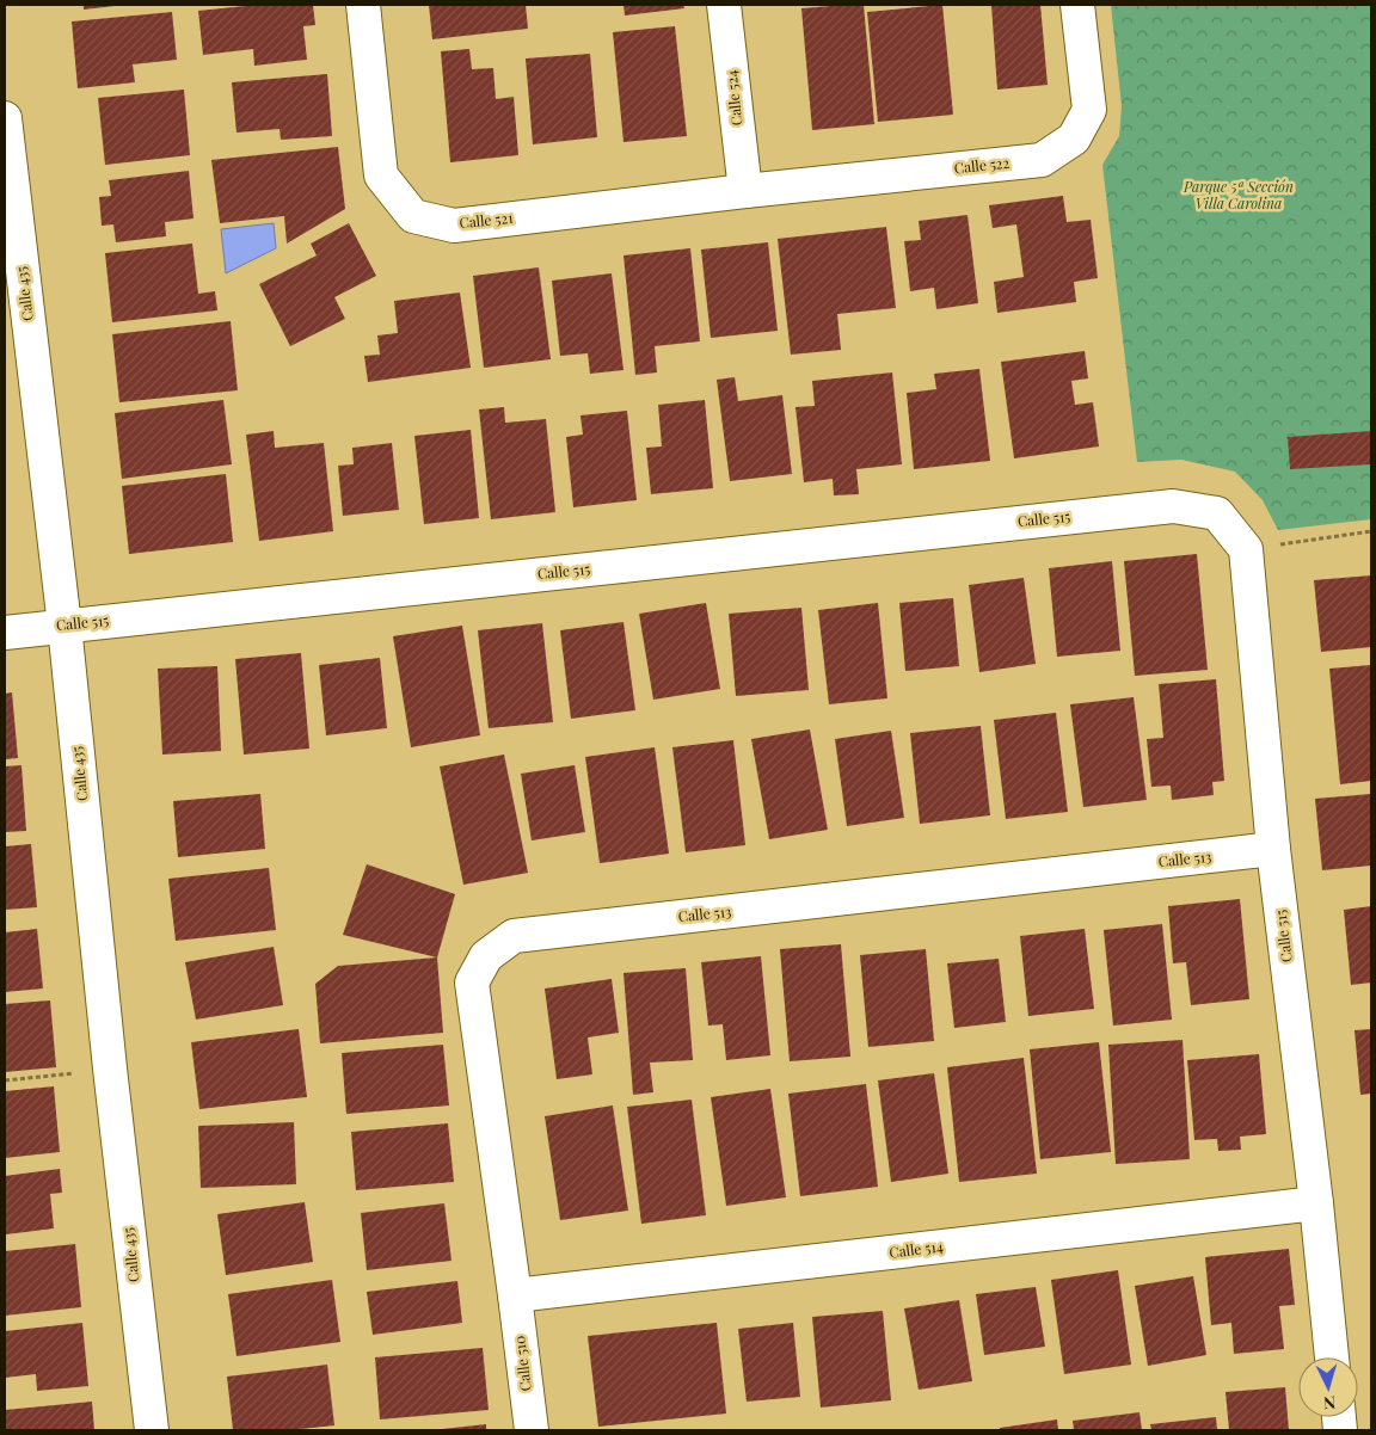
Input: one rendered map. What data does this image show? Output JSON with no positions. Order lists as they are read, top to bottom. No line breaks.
{"streets":{"street":["Calle 524","Calle 522","Calle 521","Calle 435","Calle 515","Calle 513","Calle 514","Calle 510"]},"crossings":[["Calle 524","Calle 522"],["Calle 524","Calle 521"],["Calle 522","Calle 521"],["Calle 435","Calle 515"],["Calle 515","Calle 513"],["Calle 515","Calle 514"],["Calle 513","Calle 514"],["Calle 513","Calle 510"],["Calle 514","Calle 510"]],"parks":["Parque 5ª Sección Villa Carolina"],"north":"bottom"}
